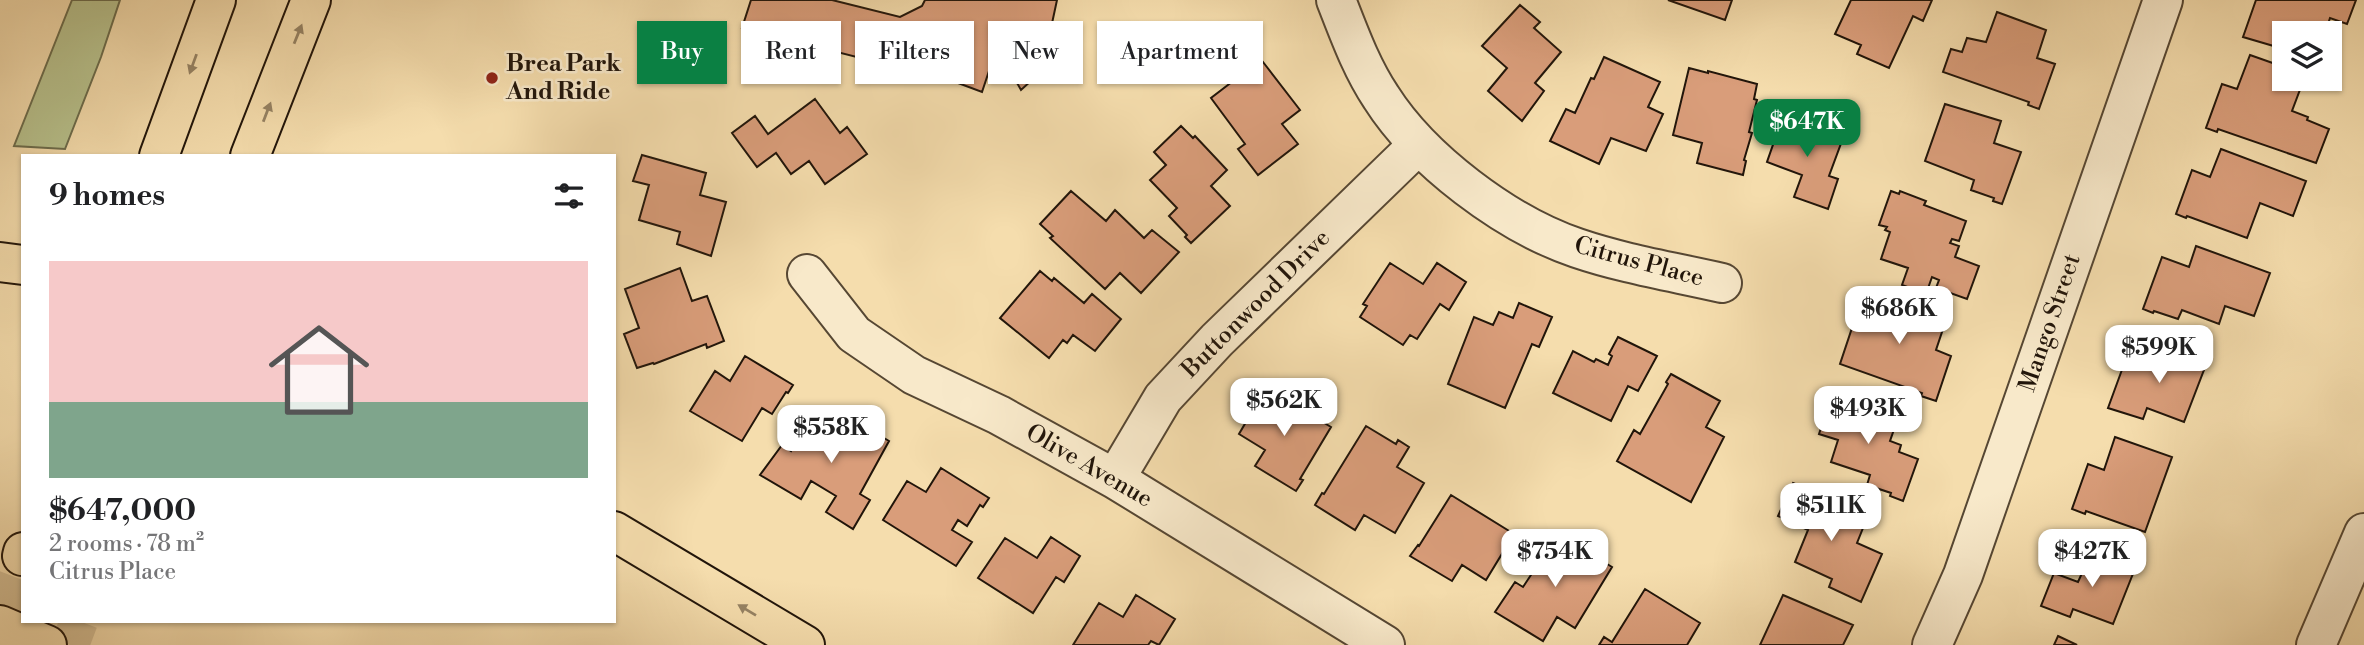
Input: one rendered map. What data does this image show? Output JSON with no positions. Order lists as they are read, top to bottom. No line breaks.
{"streets":{"street":["Citrus Place","Buttonwood Drive","Mango Street","Olive Avenue"]},"crossings":[["Citrus Place","Buttonwood Drive"],["Buttonwood Drive","Olive Avenue"]],"places":["Brea Park And Ride"],"page":{"chip":["Buy","Rent","Filters","New","Apartment"],"price":["$647K","$686K","$599K","$562K","$493K","$558K","$511K","$754K","$427K"],"heading":"9 homes","list":[{"name":"$647,000","note":"2 rooms · 78 m² · Citrus Place"}]}}
